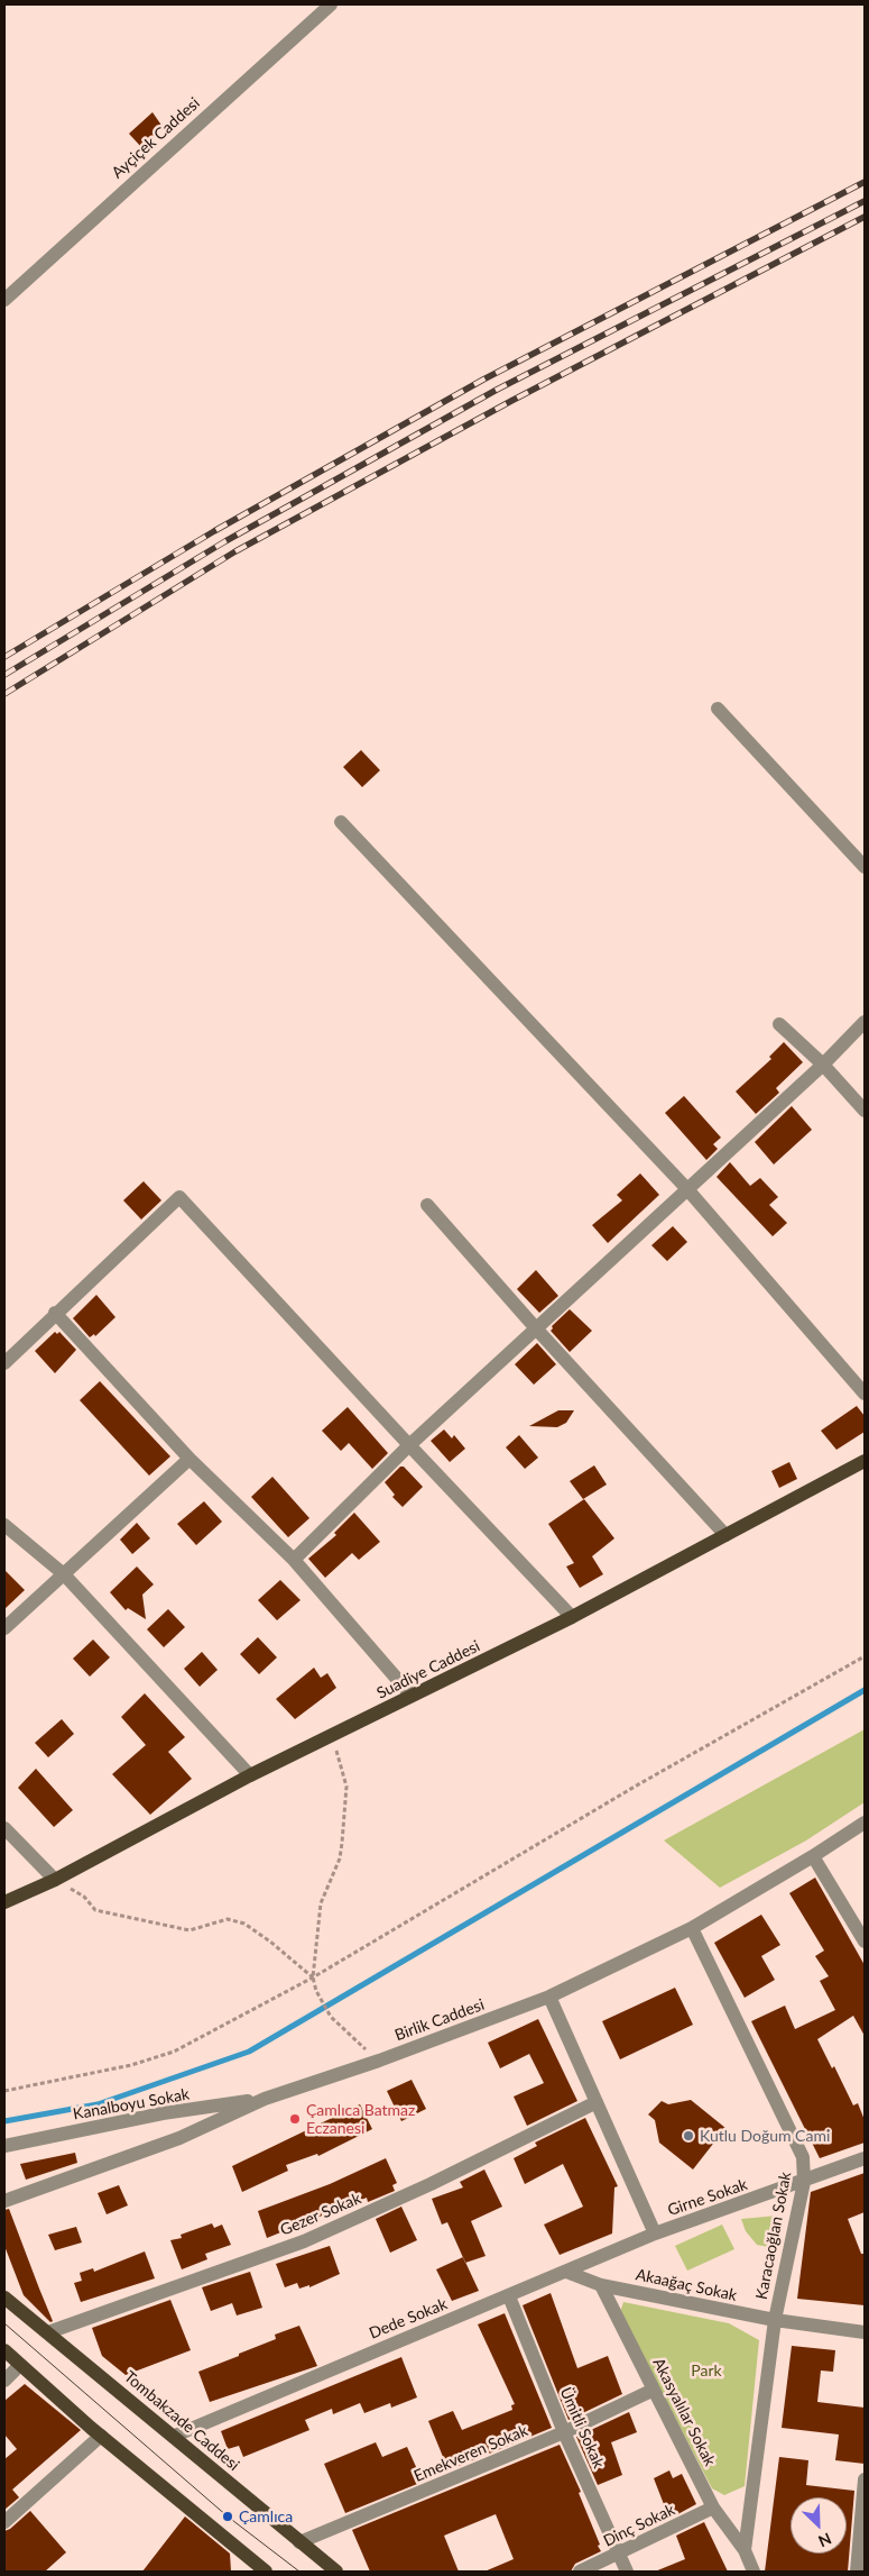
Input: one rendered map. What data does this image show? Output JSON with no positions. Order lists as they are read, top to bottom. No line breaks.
{"streets":{"main road":["Suadiye Caddesi","Tombakzade Caddesi"],"street":["Ayçiçek Caddesi","Birlik Caddesi","Kanalboyu Sokak","Girne Sokak","Gezer Sokak","Karacaoğlan Sokak","Akaağaç Sokak","Dede Sokak","Akasyalılar Sokak","Ümitli Sokak","Emekveren Sokak","Dinç Sokak"]},"crossings":[["Birlik Caddesi","Kanalboyu Sokak"],["Birlik Caddesi","Karacaoğlan Sokak"],["Girne Sokak","Karacaoğlan Sokak"],["Girne Sokak","Dede Sokak"],["Gezer Sokak","Tombakzade Caddesi"],["Karacaoğlan Sokak","Akaağaç Sokak"],["Karacaoğlan Sokak","Akasyalılar Sokak"],["Akaağaç Sokak","Dede Sokak"],["Akaağaç Sokak","Akasyalılar Sokak"],["Dede Sokak","Tombakzade Caddesi"],["Dede Sokak","Ümitli Sokak"],["Akasyalılar Sokak","Emekveren Sokak"],["Akasyalılar Sokak","Dinç Sokak"],["Tombakzade Caddesi","Emekveren Sokak"],["Ümitli Sokak","Emekveren Sokak"],["Ümitli Sokak","Dinç Sokak"]],"parks":["Park"],"places":["Çamlıca Batmaz Eczanesi","Kutlu Doğum Cami","Çamlıca"],"north":"bottom right"}
